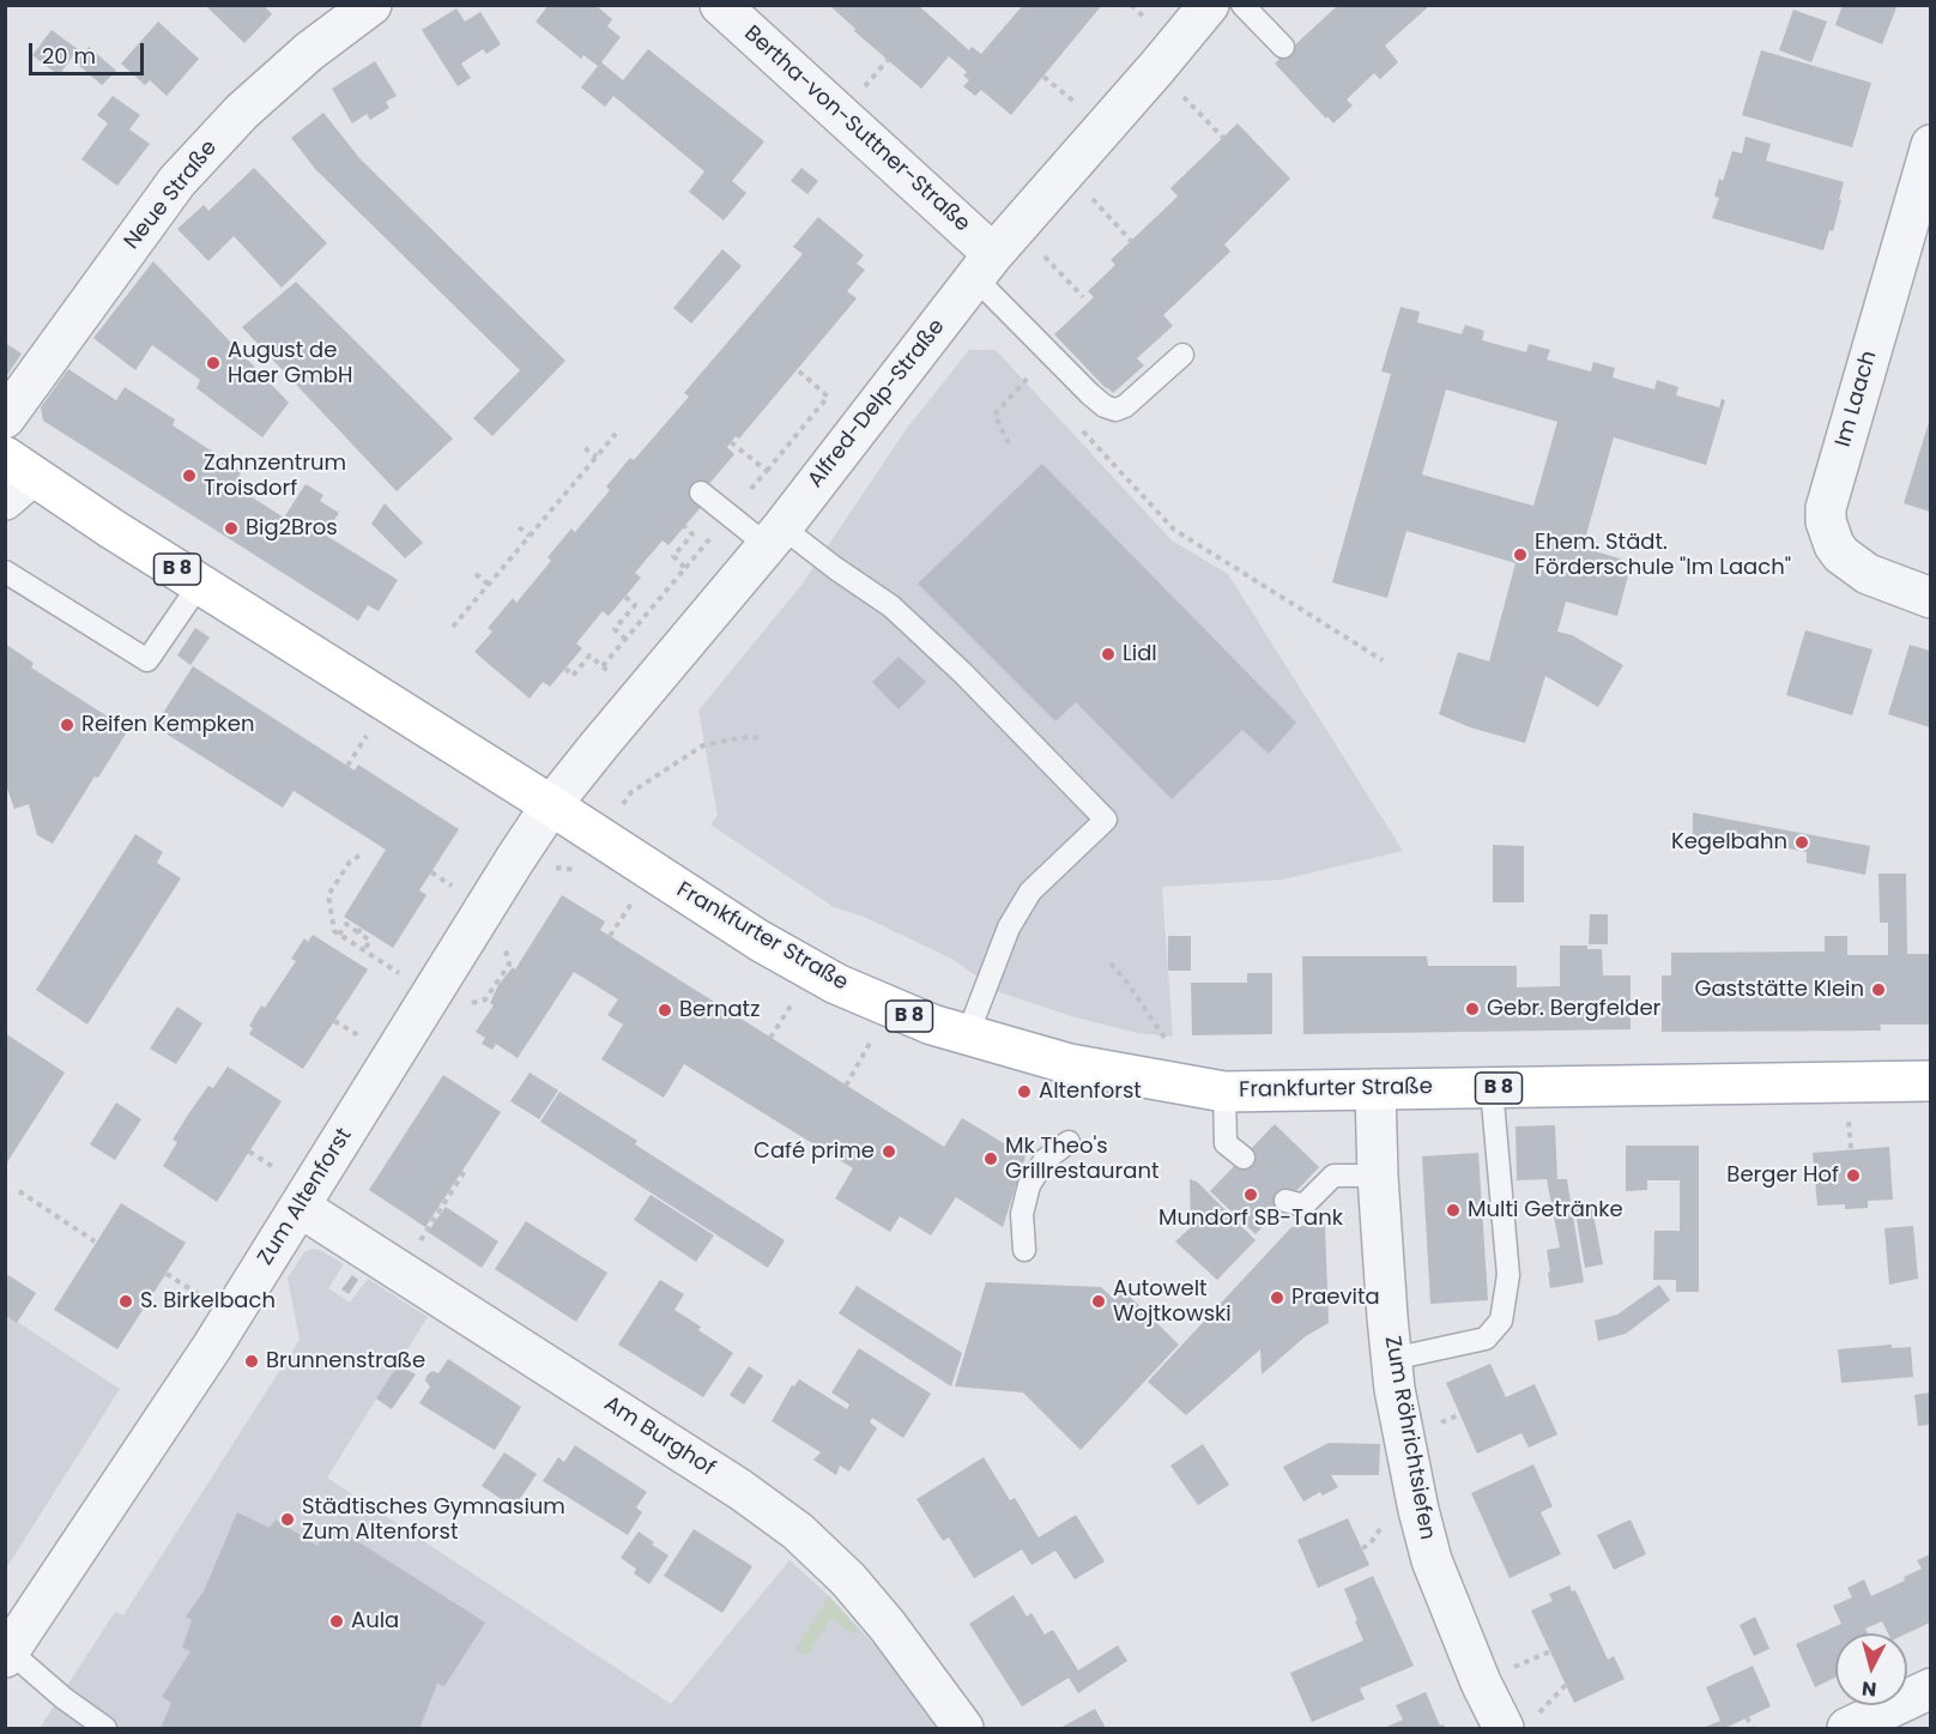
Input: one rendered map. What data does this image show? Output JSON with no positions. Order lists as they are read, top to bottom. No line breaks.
{"streets":{"main road":["B 8","Frankfurter Straße"],"street":["Bertha-von-Suttner-Straße","Neue Straße","Im Laach","Alfred-Delp-Straße","Zum Altenforst","Am Burghof","Zum Röhrichtsiefen"]},"crossings":[["Bertha-von-Suttner-Straße","Alfred-Delp-Straße"],["Alfred-Delp-Straße","Frankfurter Straße"],["Alfred-Delp-Straße","Zum Altenforst"],["Frankfurter Straße","Zum Altenforst"],["Frankfurter Straße","Zum Röhrichtsiefen"],["Zum Altenforst","Am Burghof"]],"places":["August de Haer GmbH","Zahnzentrum Troisdorf","Big2Bros","Ehem. Städt. Förderschule \"Im Laach\"","Lidl","Reifen Kempken","Kegelbahn","Gaststätte Klein","Gebr. Bergfelder","Bernatz","Altenforst","Café prime","Mk Theo's Grillrestaurant","Berger Hof","Mundorf SB-Tank","Multi Getränke","Praevita","S. Birkelbach","Autowelt Wojtkowski","Brunnenstraße","Städtisches Gymnasium Zum Altenforst","Aula"],"scale_bar":"20 m","north":"bottom"}
